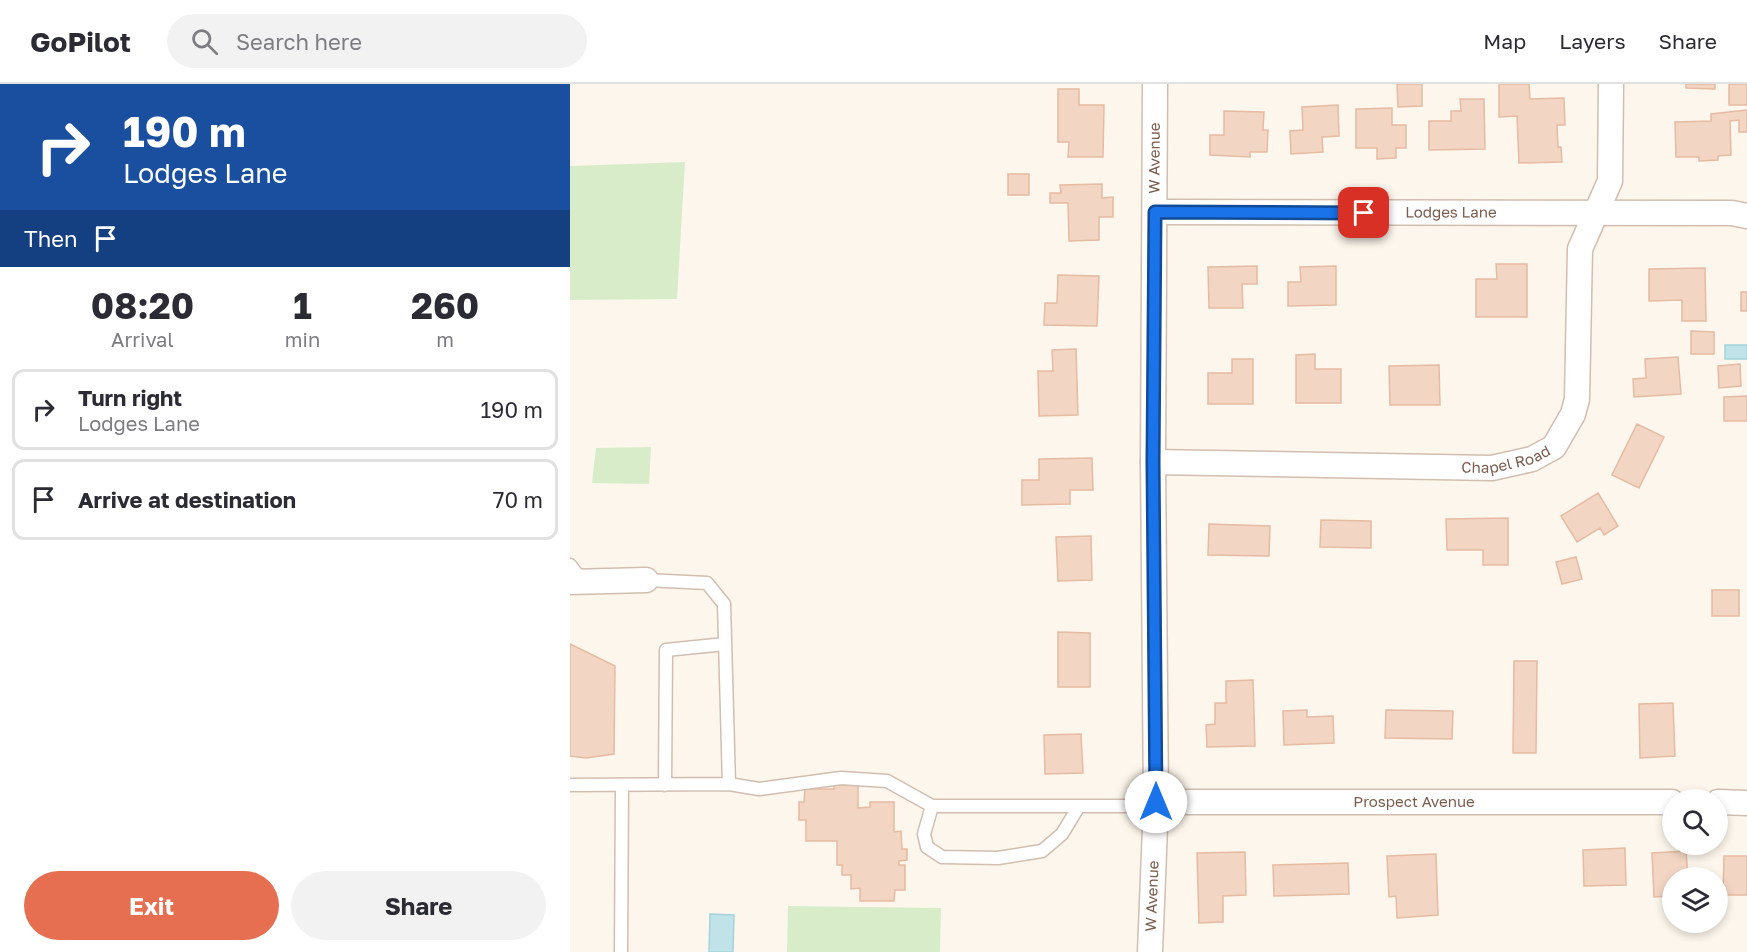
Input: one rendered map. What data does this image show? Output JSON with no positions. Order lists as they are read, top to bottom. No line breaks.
{"streets":{"street":["W Avenue","Lodges Lane","Chapel Road","Prospect Avenue"]},"crossings":[["W Avenue","Lodges Lane"],["W Avenue","Chapel Road"],["W Avenue","Prospect Avenue"],["Lodges Lane","Chapel Road"]],"page":{"header":"GoPilot","search":"Search here","nav":["Map","Layers","Share"],"turn":["190 m","Lodges Lane"],"then":"Then","eta":["08:20","Arrival","1","min","260","m"],"list":[{"name":"Turn right","note":"Lodges Lane","value":"190 m"},{"name":"Arrive at destination","value":"70 m"}],"buttons":["Exit","Share"]}}
